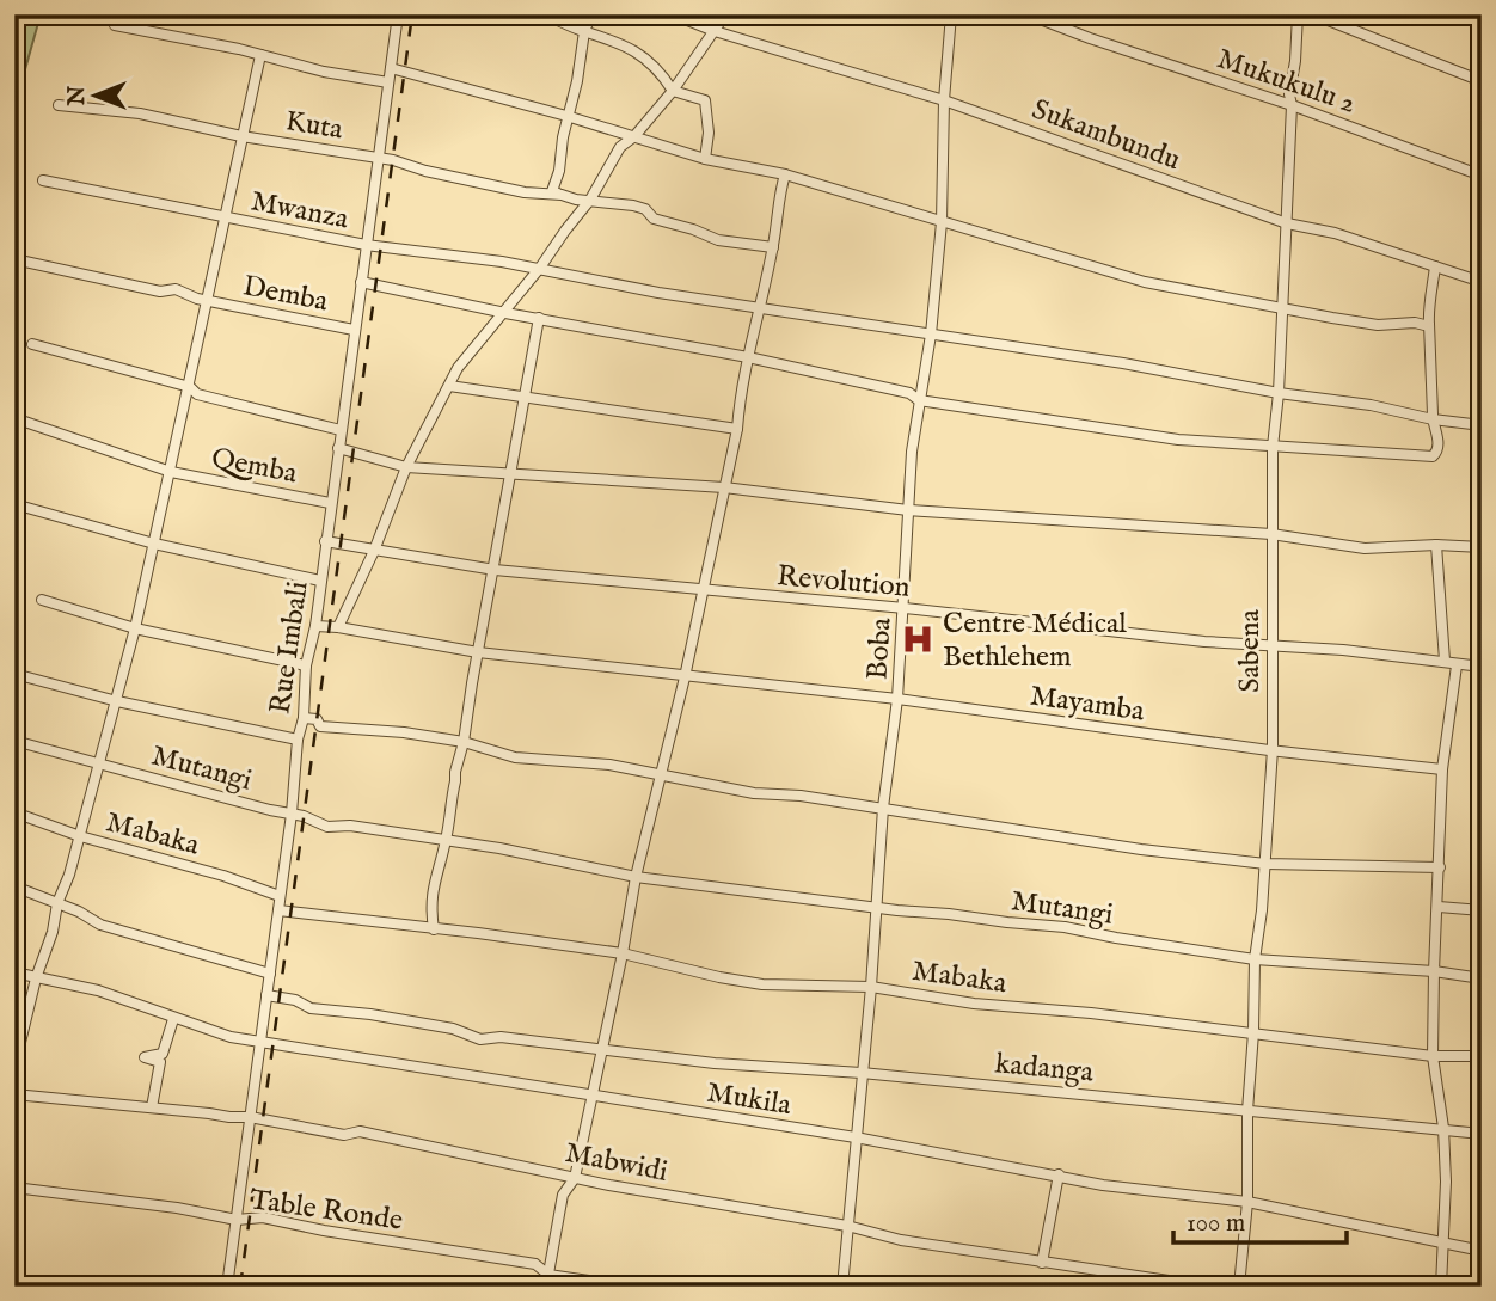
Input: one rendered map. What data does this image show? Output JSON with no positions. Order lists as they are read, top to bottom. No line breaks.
{"streets":{"street":["Mukukulu 2","Kuta","Sukambundu","Mwanza","Demba","Qemba","Revolution","Rue Imbali","Boba","Sabena","Mayamba","Mutangi","Mabaka","kadanga","Mukila","Mabwidi","Table Ronde"]},"crossings":[["Mukukulu 2","Sabena"],["Kuta","Rue Imbali"],["Sukambundu","Boba"],["Sukambundu","Sabena"],["Mwanza","Rue Imbali"],["Mwanza","Boba"],["Mwanza","Sabena"],["Demba","Rue Imbali"],["Qemba","Rue Imbali"],["Revolution","Rue Imbali"],["Revolution","Boba"],["Revolution","Sabena"],["Rue Imbali","Mayamba"],["Rue Imbali","Mutangi"],["Rue Imbali","Mabaka"],["Rue Imbali","kadanga"],["Rue Imbali","Mukila"],["Rue Imbali","Mabwidi"],["Rue Imbali","Table Ronde"],["Boba","Mayamba"],["Boba","Mutangi"],["Boba","Mabaka"],["Boba","kadanga"],["Boba","Mukila"],["Boba","Mabwidi"],["Sabena","Mayamba"],["Sabena","Mutangi"],["Sabena","Mabaka"],["Sabena","kadanga"],["Sabena","Mukila"]],"places":{"hospital":["Centre Médical Bethlehem"]},"scale_bar":"100 m","north":"left"}
